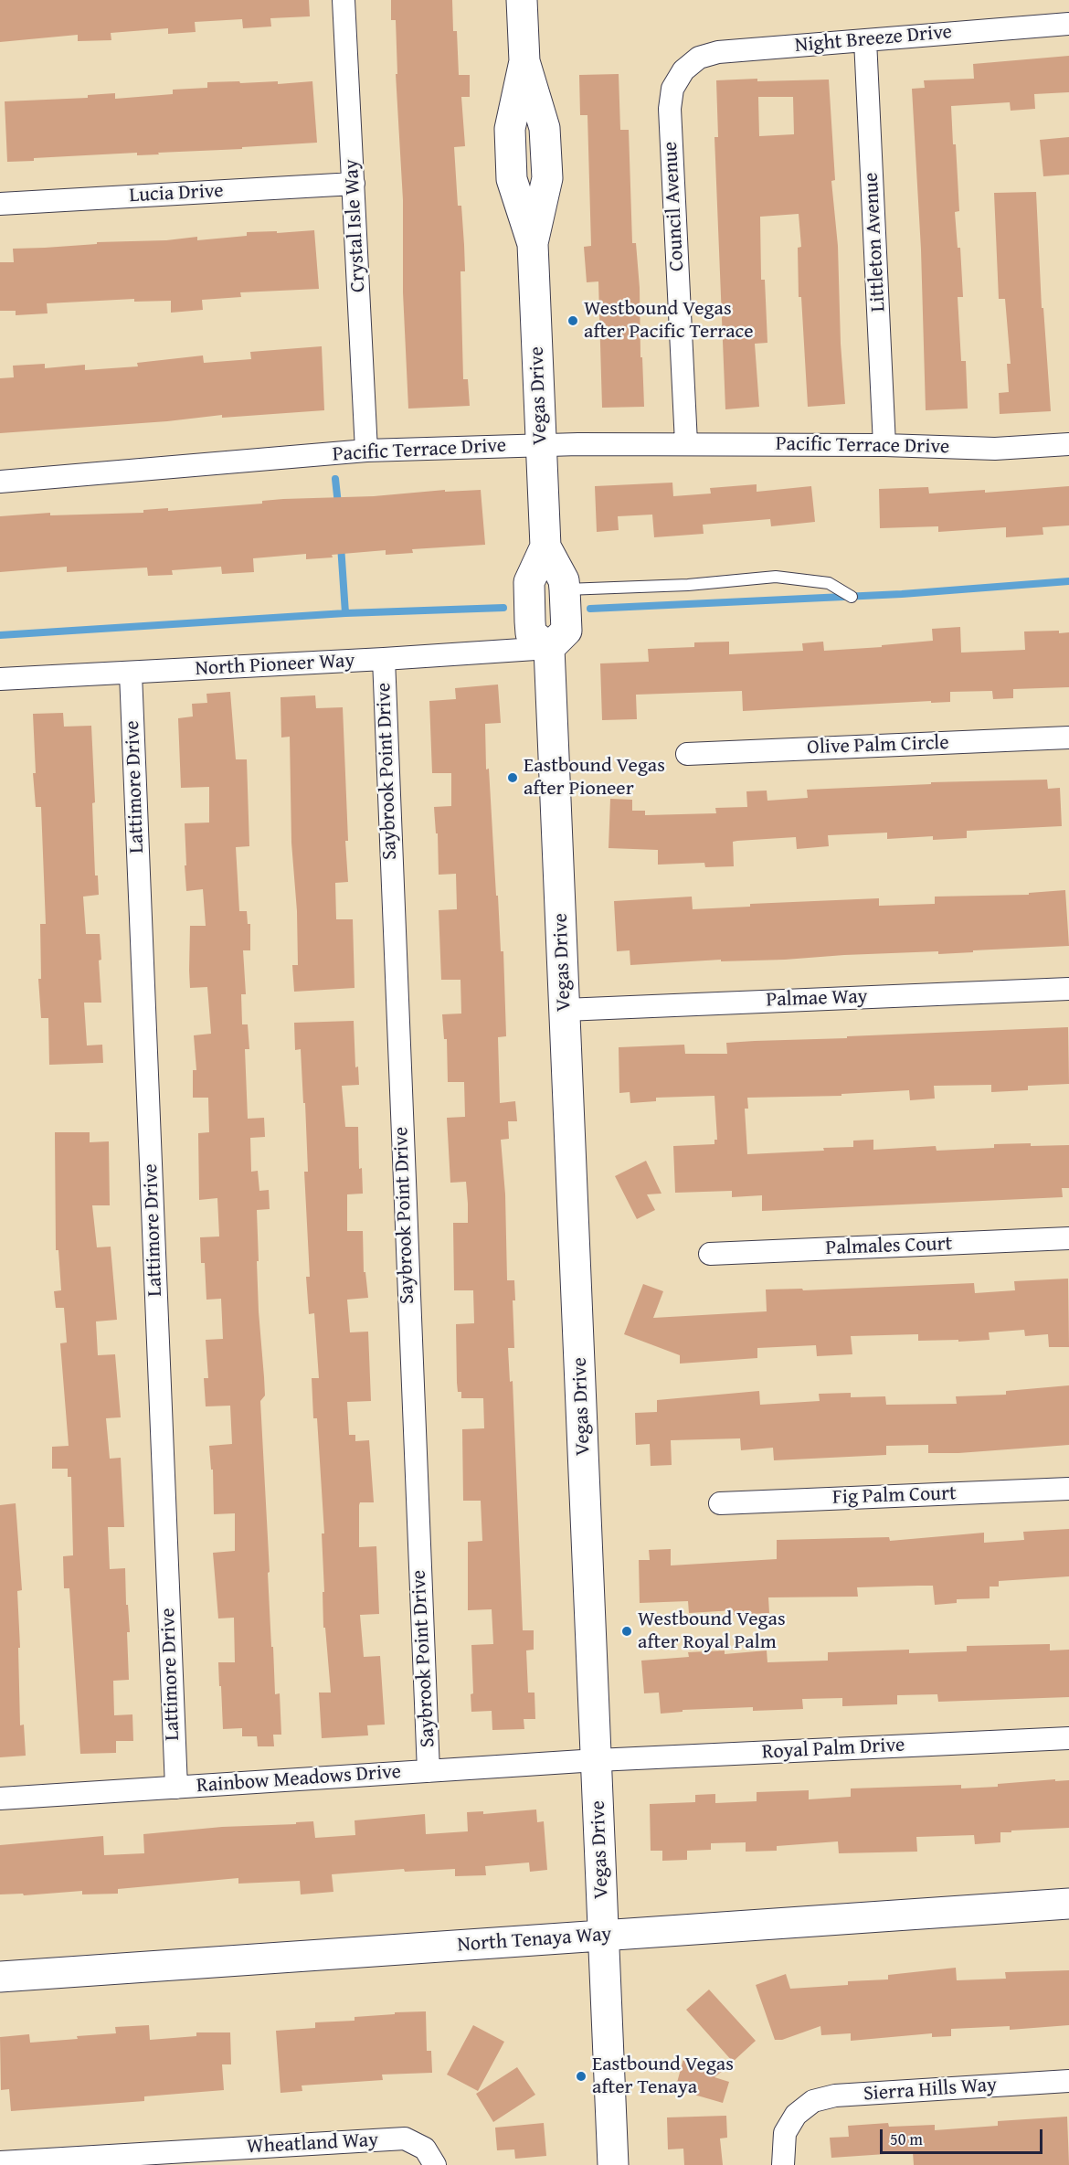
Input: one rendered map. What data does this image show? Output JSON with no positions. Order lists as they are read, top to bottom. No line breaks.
{"streets":{"main road":["Vegas Drive","North Tenaya Way"],"street":["Night Breeze Drive","Lucia Drive","Council Avenue","Crystal Isle Way","Littleton Avenue","Pacific Terrace Drive","North Pioneer Way","Olive Palm Circle","Saybrook Point Drive","Lattimore Drive","Palmae Way","Palmales Court","Fig Palm Court","Royal Palm Drive","Rainbow Meadows Drive","Sierra Hills Way","Wheatland Way"]},"crossings":[["Night Breeze Drive","Council Avenue"],["Night Breeze Drive","Littleton Avenue"],["Lucia Drive","Crystal Isle Way"],["Council Avenue","Pacific Terrace Drive"],["Crystal Isle Way","Pacific Terrace Drive"],["Littleton Avenue","Pacific Terrace Drive"],["Vegas Drive","Pacific Terrace Drive"],["Vegas Drive","North Pioneer Way"],["Vegas Drive","Palmae Way"],["Vegas Drive","Royal Palm Drive"],["Vegas Drive","Rainbow Meadows Drive"],["Vegas Drive","North Tenaya Way"],["North Pioneer Way","Saybrook Point Drive"],["North Pioneer Way","Lattimore Drive"],["Saybrook Point Drive","Rainbow Meadows Drive"],["Lattimore Drive","Rainbow Meadows Drive"],["Royal Palm Drive","Rainbow Meadows Drive"]],"places":["Westbound Vegas after Pacific Terrace","Eastbound Vegas after Pioneer","Westbound Vegas after Royal Palm","Eastbound Vegas after Tenaya"],"scale_bar":"50 m"}
